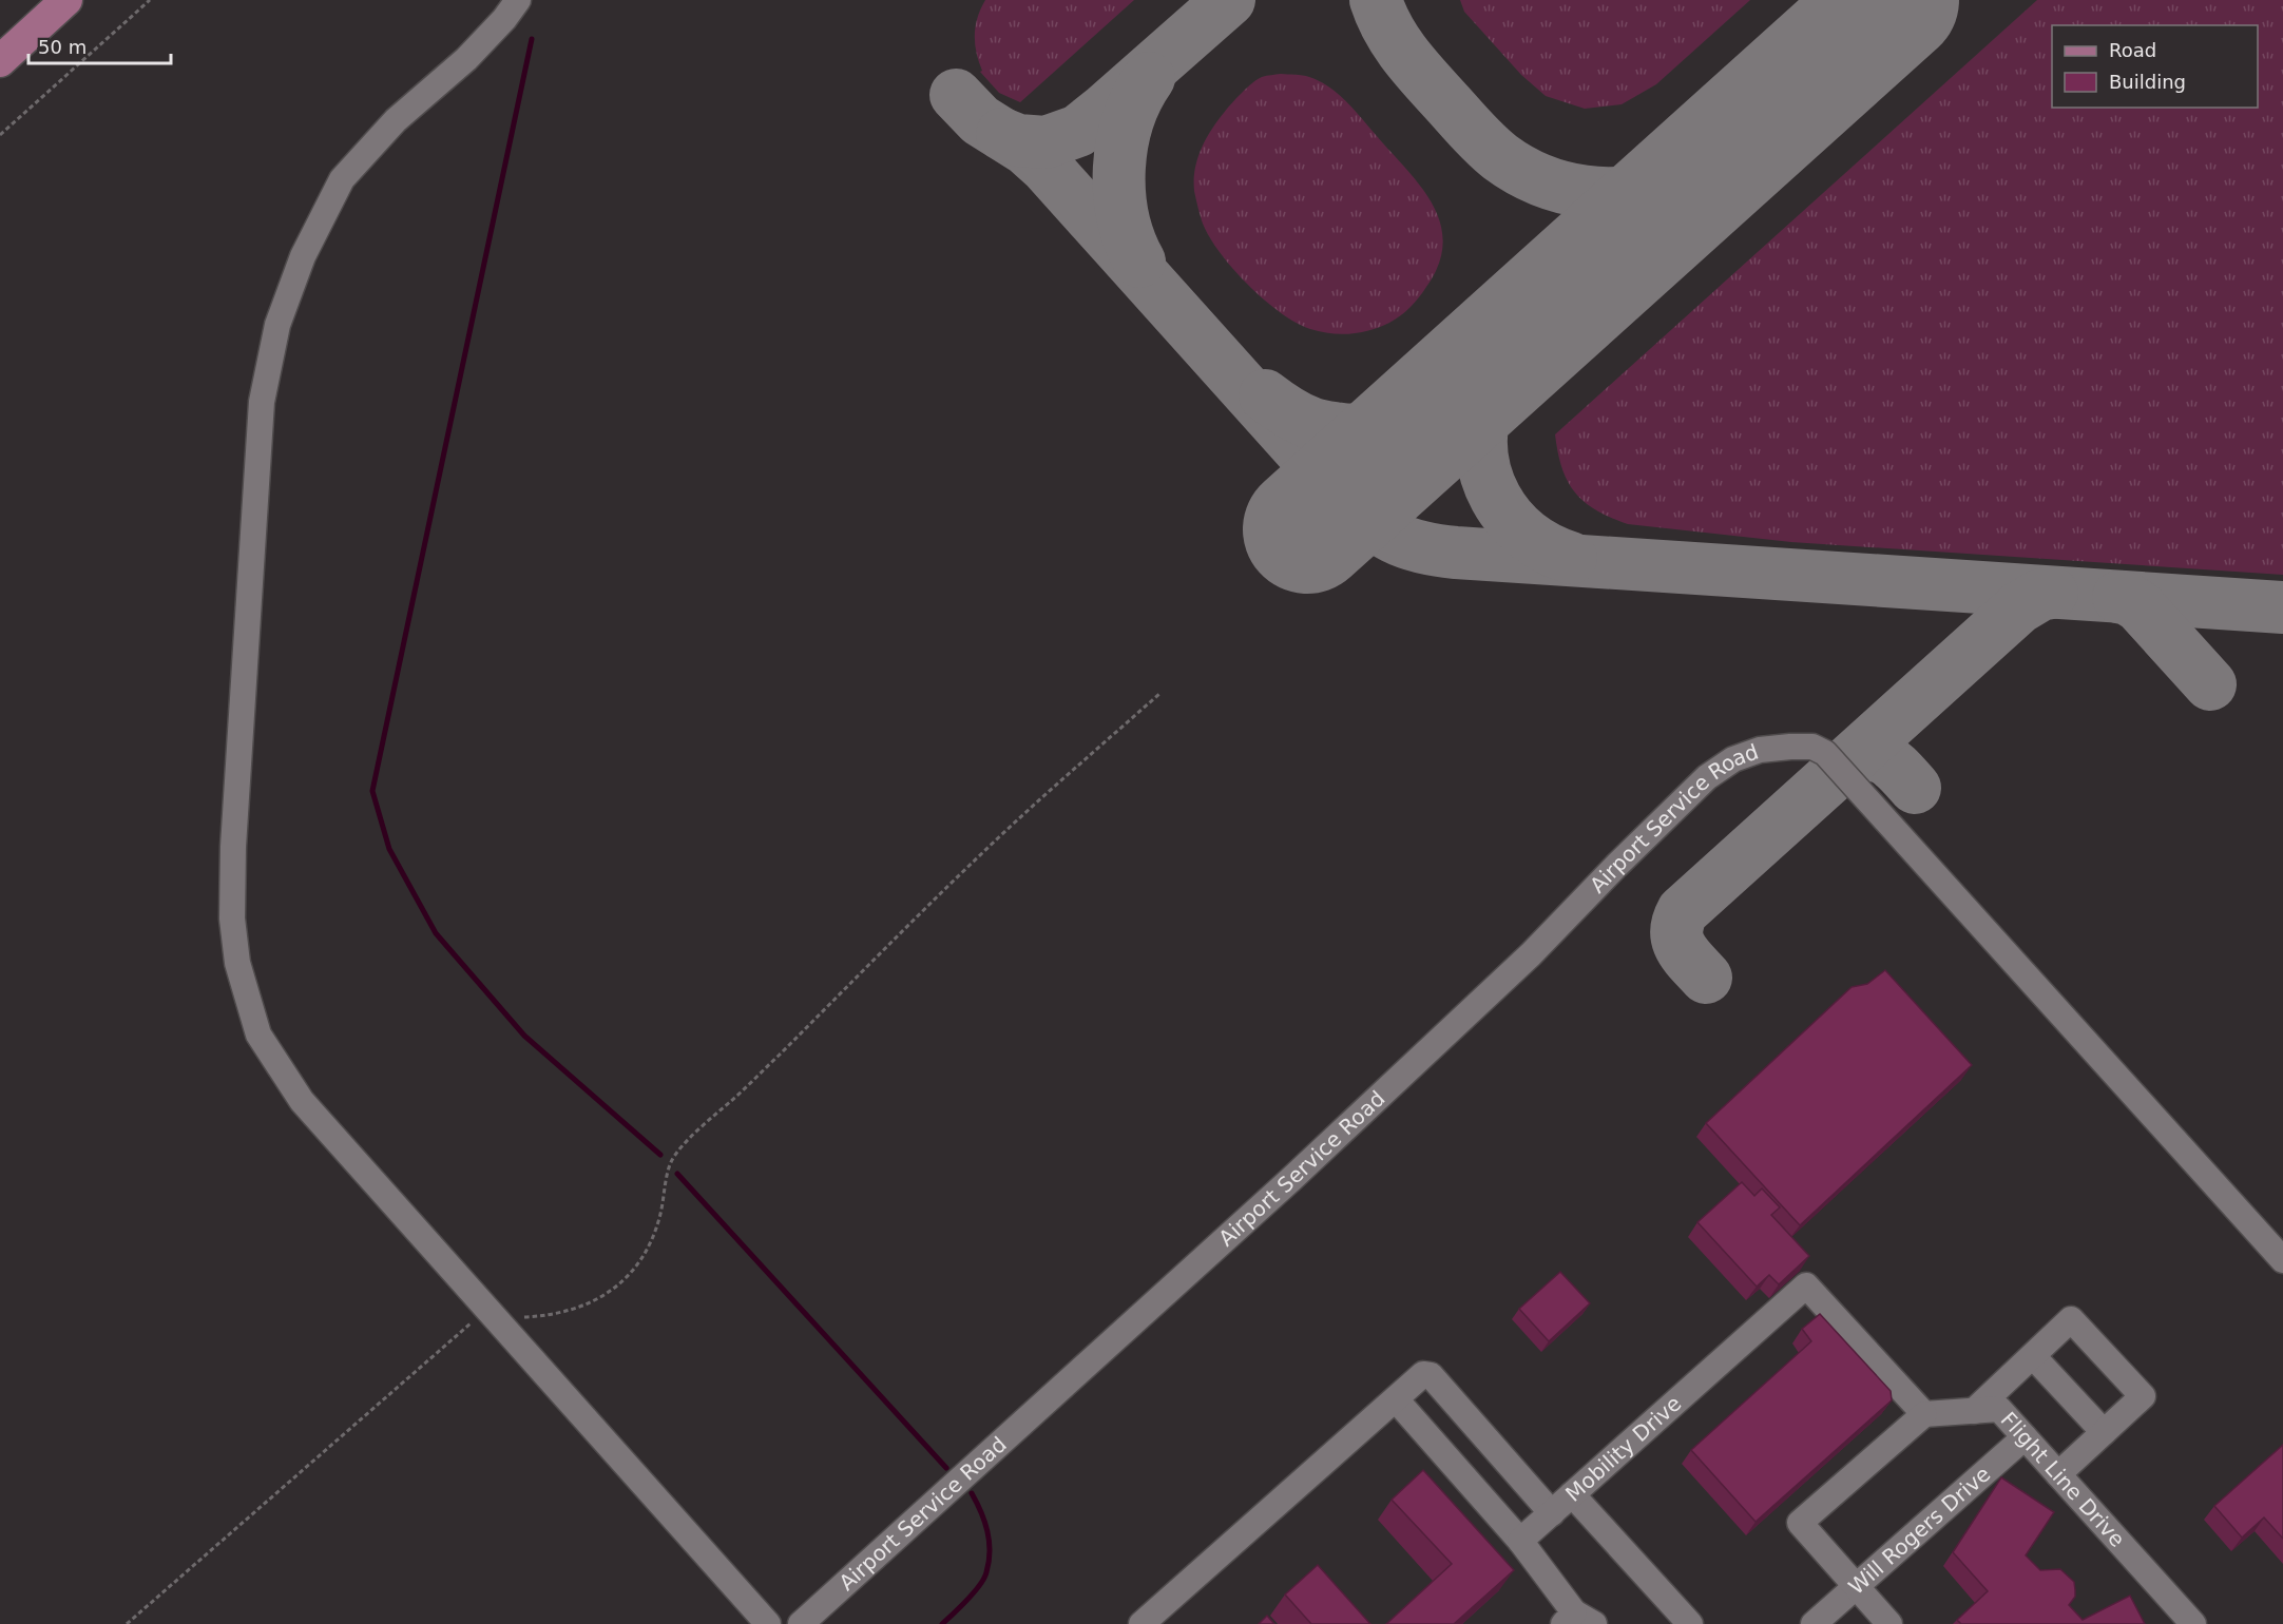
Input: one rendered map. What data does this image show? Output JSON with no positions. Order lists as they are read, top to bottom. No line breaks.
{"streets":{"lane":["Airport Service Road","Mobility Drive","Flight Line Drive","Will Rogers Drive"]},"crossings":[["Mobility Drive","Flight Line Drive"],["Flight Line Drive","Will Rogers Drive"]],"legend":["Road","Building"],"scale_bar":"50 m"}
